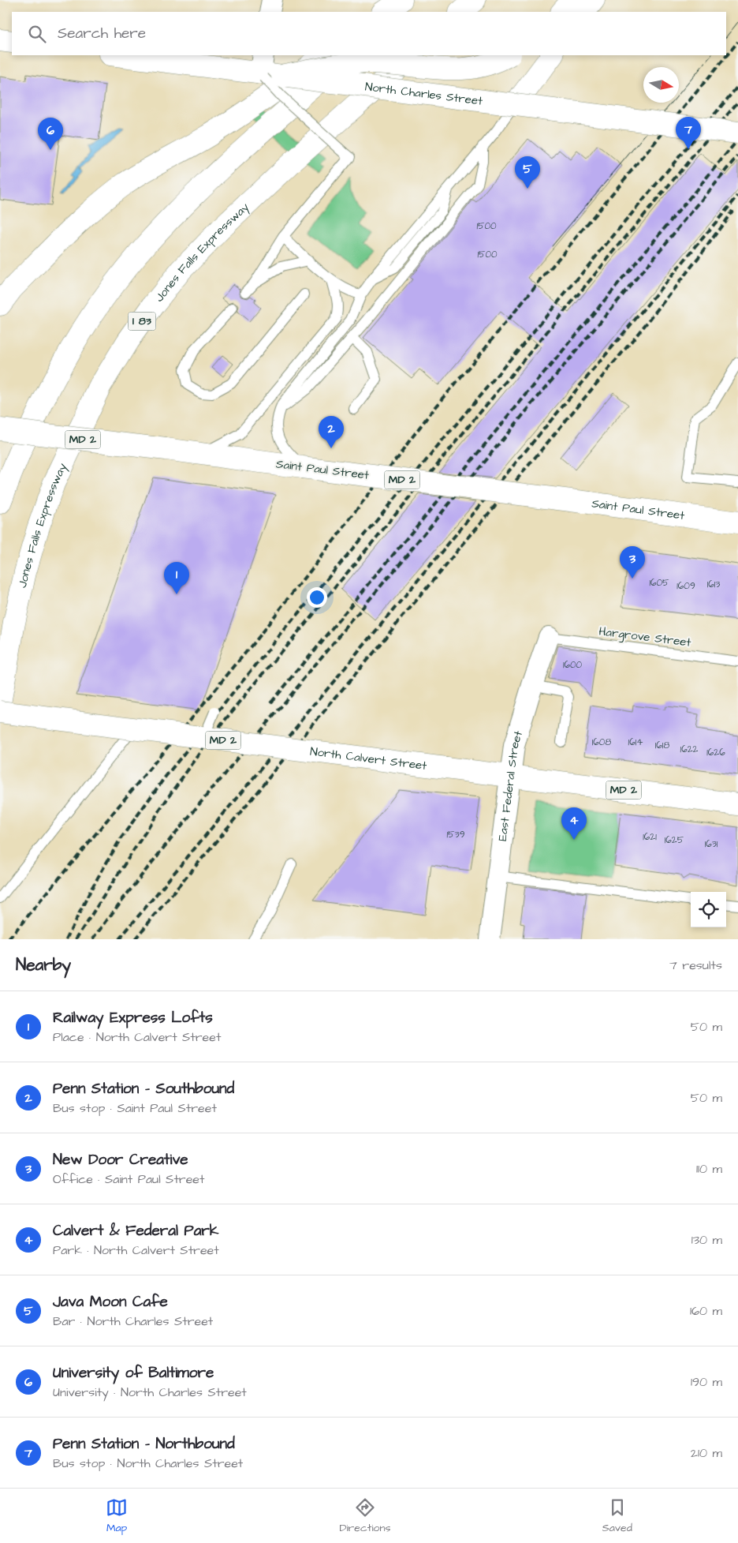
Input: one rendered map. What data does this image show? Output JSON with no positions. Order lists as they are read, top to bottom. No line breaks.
{"streets":{"main road":["North Charles Street","Jones Falls Expressway","I 83","MD 2","Saint Paul Street","North Calvert Street"],"street":["East Federal Street"],"lane":["Hargrove Street"]},"crossings":[["Hargrove Street","East Federal Street"],["North Calvert Street","East Federal Street"]],"house_numbers":["1500","1500","1605","1613","1609","1600","1608","1614","1618","1622","1626","1539","1621","1625","1631"],"north":"right","page":{"search":"Search here","pins":["7","6","5","2","3","1","4"],"heading":["Nearby","7 results"],"list":[{"mark":"1","name":"Railway Express Lofts","note":"Place · North Calvert Street","value":"50 m"},{"mark":"2","name":"Penn Station - Southbound","note":"Bus stop · Saint Paul Street","value":"50 m"},{"mark":"3","name":"New Door Creative","note":"Office · Saint Paul Street","value":"110 m"},{"mark":"4","name":"Calvert & Federal Park","note":"Park · North Calvert Street","value":"130 m"},{"mark":"5","name":"Java Moon Cafe","note":"Bar · North Charles Street","value":"160 m"},{"mark":"6","name":"University of Baltimore","note":"University · North Charles Street","value":"190 m"},{"mark":"7","name":"Penn Station - Northbound","note":"Bus stop · North Charles Street","value":"210 m"}],"nav":["Map","Directions","Saved"]}}
